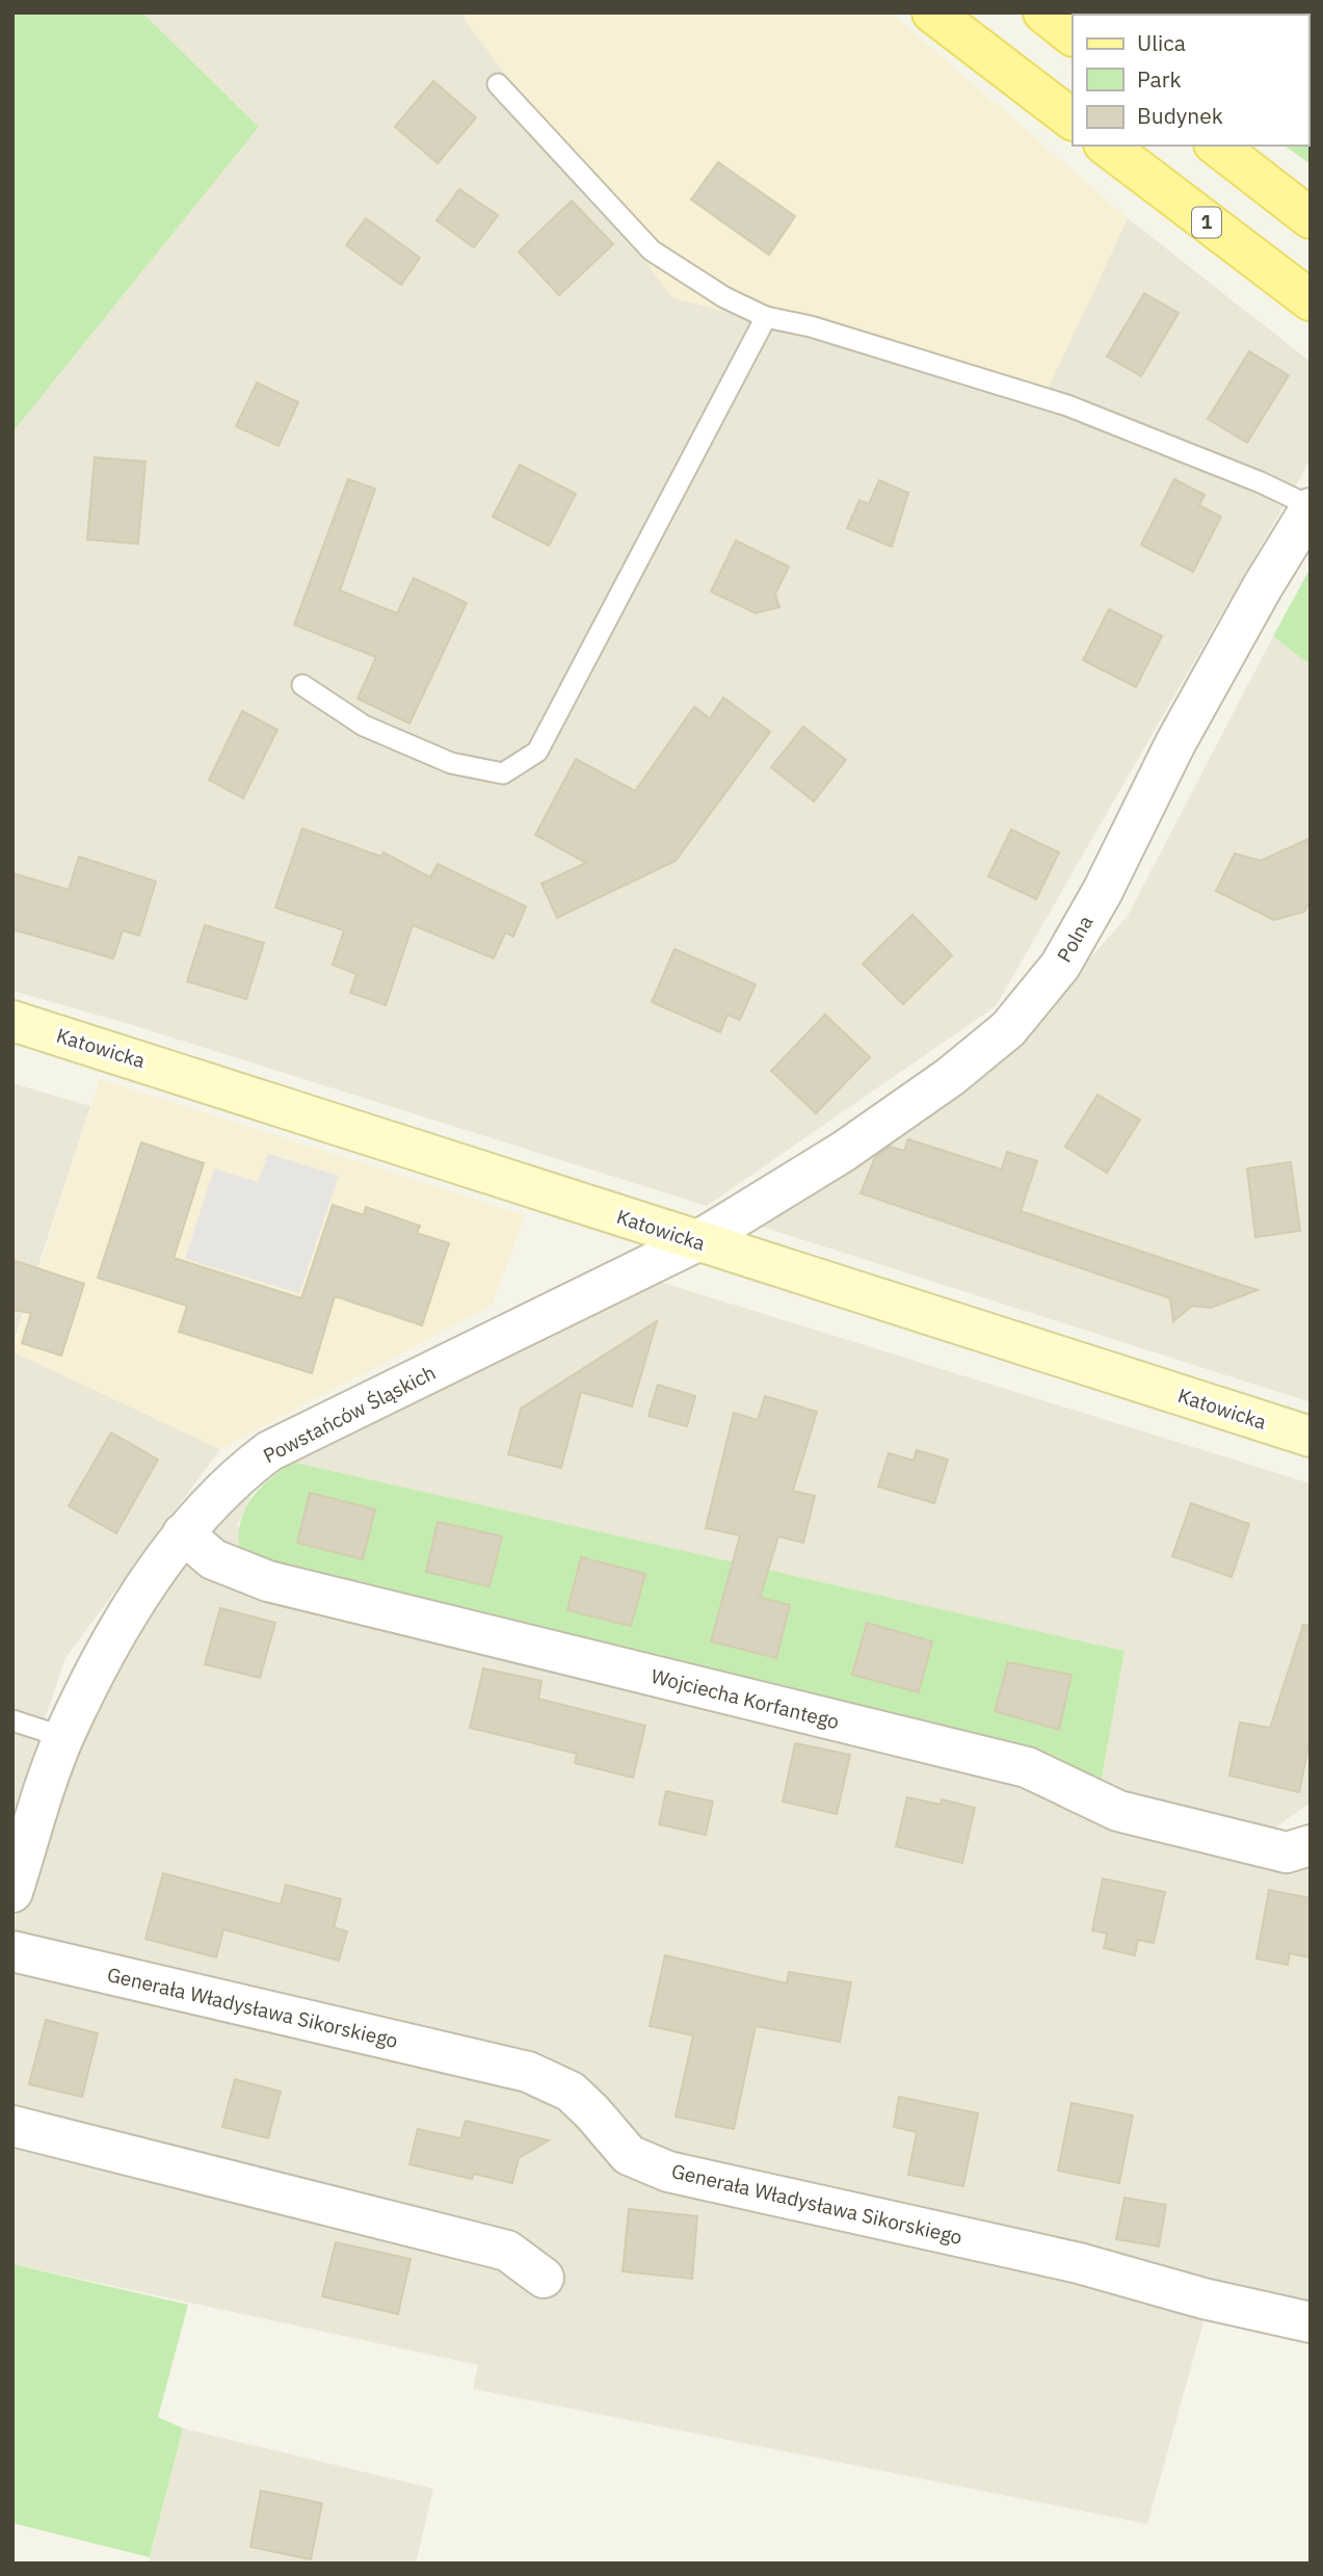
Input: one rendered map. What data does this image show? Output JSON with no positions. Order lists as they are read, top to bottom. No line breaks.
{"streets":{"main road":["1"],"street":["Polna","Katowicka","Powstańców Śląskich","Wojciecha Korfantego","Generała Władysława Sikorskiego"]},"crossings":[["Polna","Katowicka"],["Polna","Powstańców Śląskich"],["Katowicka","Powstańców Śląskich"],["Powstańców Śląskich","Wojciecha Korfantego"]],"legend":["Ulica","Park","Budynek"]}
